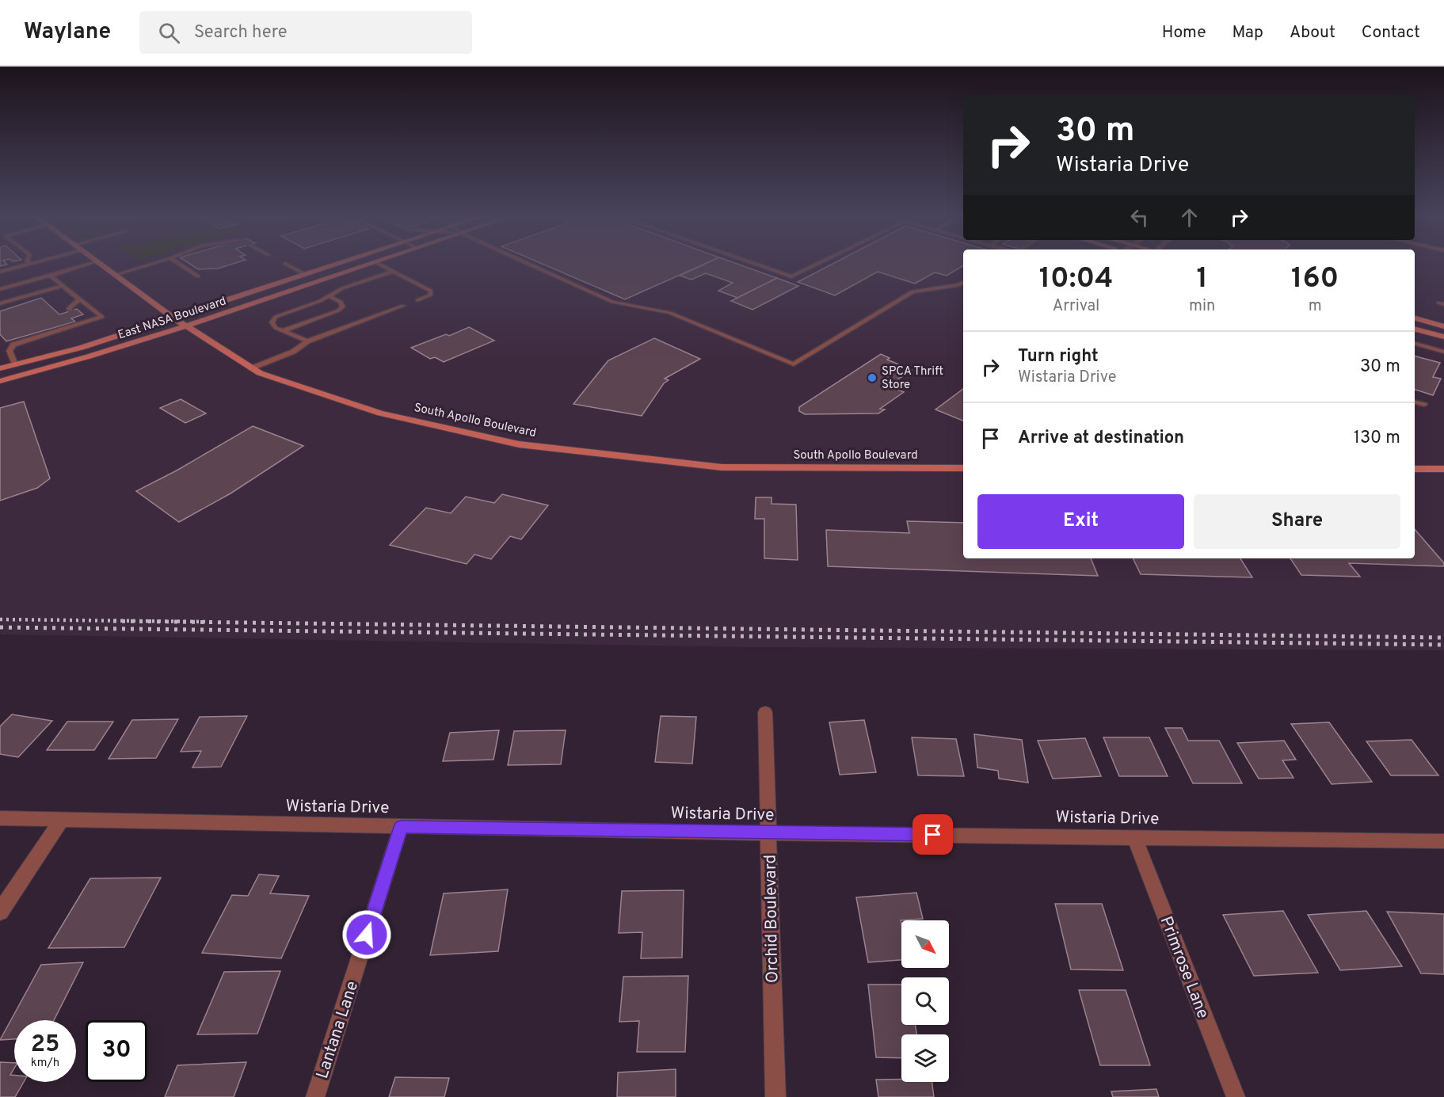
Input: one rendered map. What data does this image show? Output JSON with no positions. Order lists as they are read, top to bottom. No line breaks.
{"streets":{"main road":["East NASA Boulevard","South Apollo Boulevard"],"street":["Wistaria Drive","Orchid Boulevard","Primrose Lane","Lantana Lane"]},"crossings":[["East NASA Boulevard","South Apollo Boulevard"],["Wistaria Drive","Orchid Boulevard"],["Wistaria Drive","Primrose Lane"],["Wistaria Drive","Lantana Lane"]],"places":["SPCA Thrift Store"],"north":"bottom right","page":{"header":"Waylane","search":"Search here","nav":["Home","Map","About","Contact"],"turn":["30 m","Wistaria Drive"],"eta":["10:04","Arrival","1","min","160","m"],"list":[{"name":"Turn right","note":"Wistaria Drive","value":"30 m"},{"name":"Arrive at destination","value":"130 m"}],"buttons":["Exit","Share"],"speed":"25 km/h","limit":"30"}}
